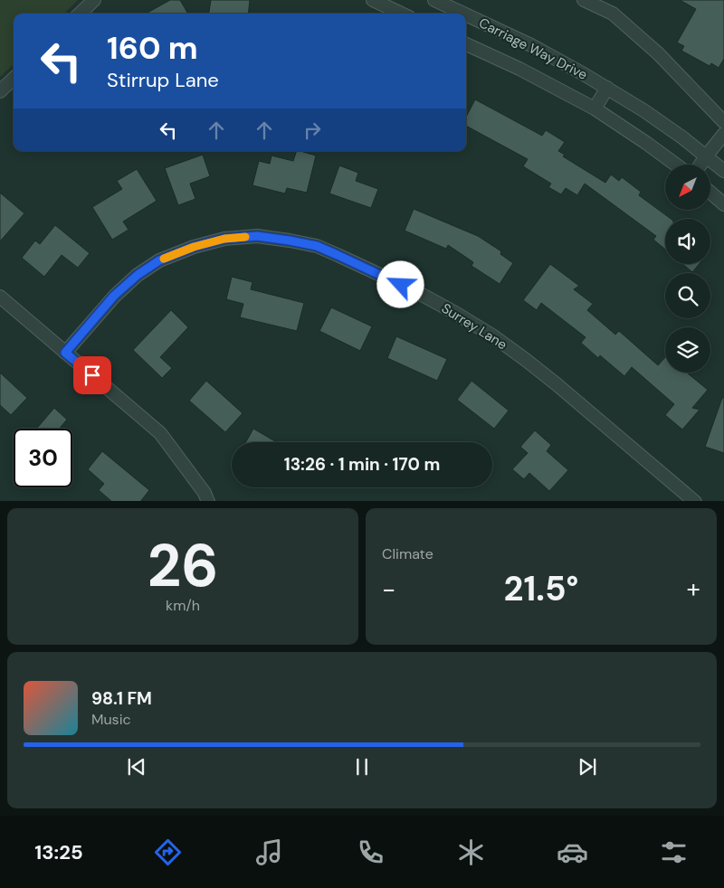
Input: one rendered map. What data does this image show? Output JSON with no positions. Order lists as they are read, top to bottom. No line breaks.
{"streets":{"street":["Carriage Way Drive","Surrey Lane"]},"north":"bottom left","page":{"turn":["160 m","Stirrup Lane"],"limit":"30","trip":"13:26 · 1 min · 170 m","tile":[["26","km/h"],"Climate"],"heat":["−","21.5°","+"],"song":["98.1 FM","Music"],"tabs":"13:25"}}
